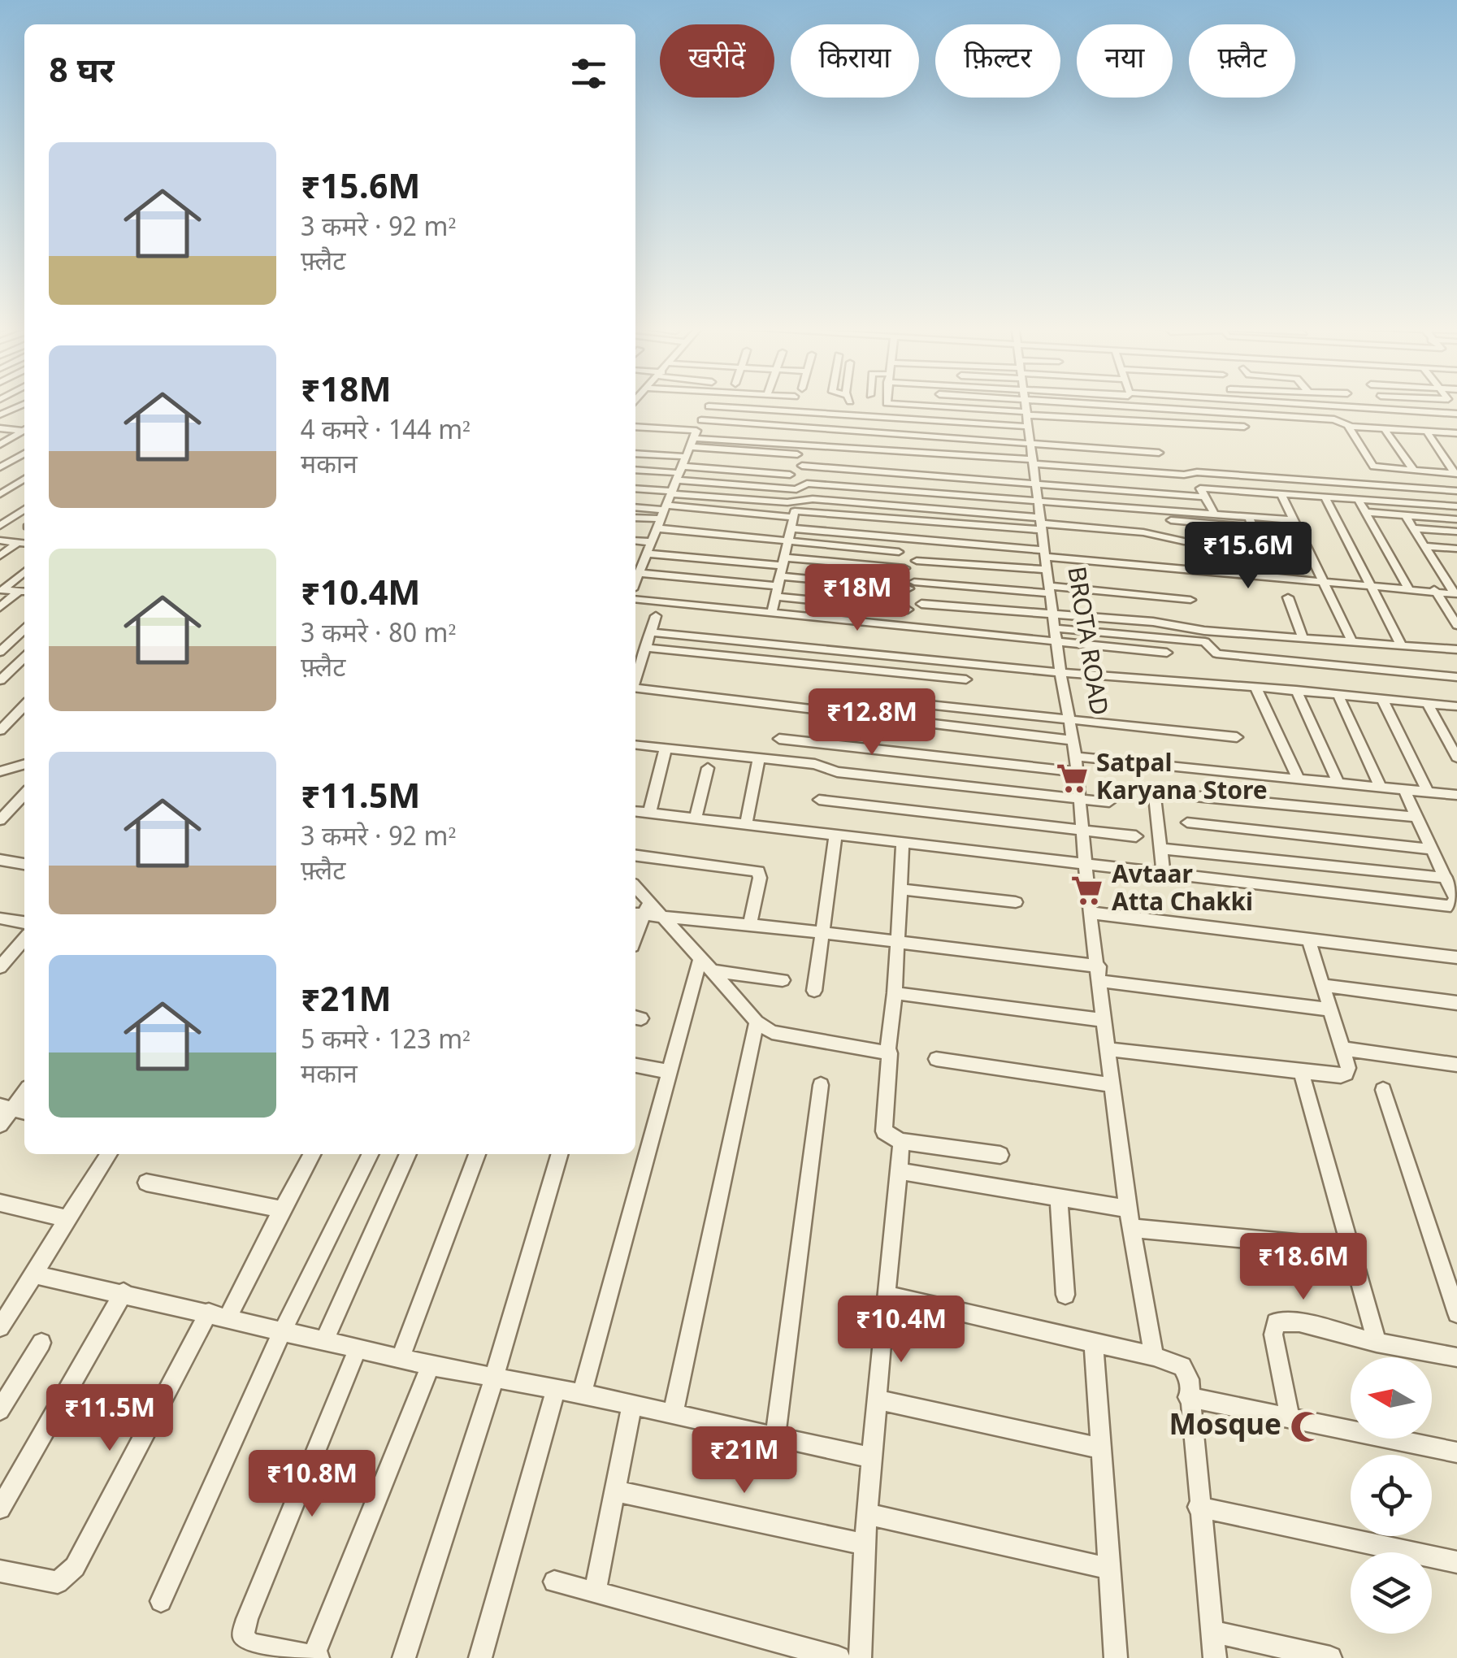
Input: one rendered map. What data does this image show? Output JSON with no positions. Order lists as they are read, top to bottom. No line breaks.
{"streets":{"street":["BROTA ROAD"]},"places":{"supermarket":["Satpal Karyana Store","Avtaar Atta Chakki"],"mosque":["Mosque"]},"north":"left","page":{"chip":["खरीदें","किराया","फ़िल्टर","नया","फ़्लैट"],"heading":"8 घर","list":[{"name":"₹15.6M","note":"3 कमरे · 92 m² · फ़्लैट"},{"name":"₹18M","note":"4 कमरे · 144 m² · मकान"},{"name":"₹10.4M","note":"3 कमरे · 80 m² · फ़्लैट"},{"name":"₹11.5M","note":"3 कमरे · 92 m² · फ़्लैट"},{"name":"₹21M","note":"5 कमरे · 123 m² · मकान"}],"price":["₹15.6M","₹18M","₹12.8M","₹18.6M","₹10.4M","₹11.5M","₹21M","₹10.8M"]}}
